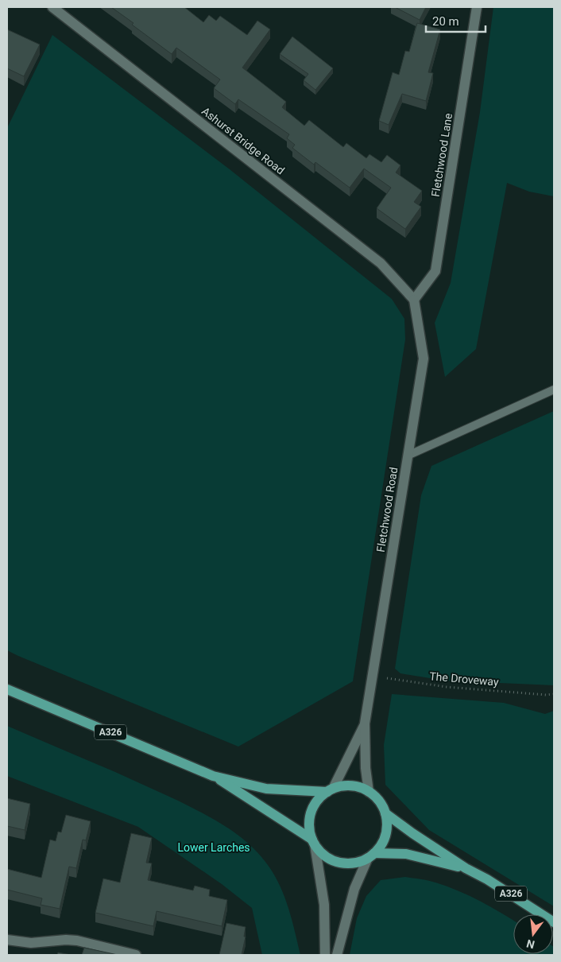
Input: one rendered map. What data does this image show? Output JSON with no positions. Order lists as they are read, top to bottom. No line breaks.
{"streets":{"main road":["A326"],"street":["Ashurst Bridge Road","Fletchwood Lane","Fletchwood Road"],"path":["The Droveway"]},"crossings":[["Ashurst Bridge Road","Fletchwood Lane"],["Ashurst Bridge Road","Fletchwood Road"],["Fletchwood Lane","Fletchwood Road"],["Fletchwood Road","The Droveway"],["Fletchwood Road","A326"]],"parks":["Lower Larches"],"scale_bar":"20 m","north":"bottom"}
